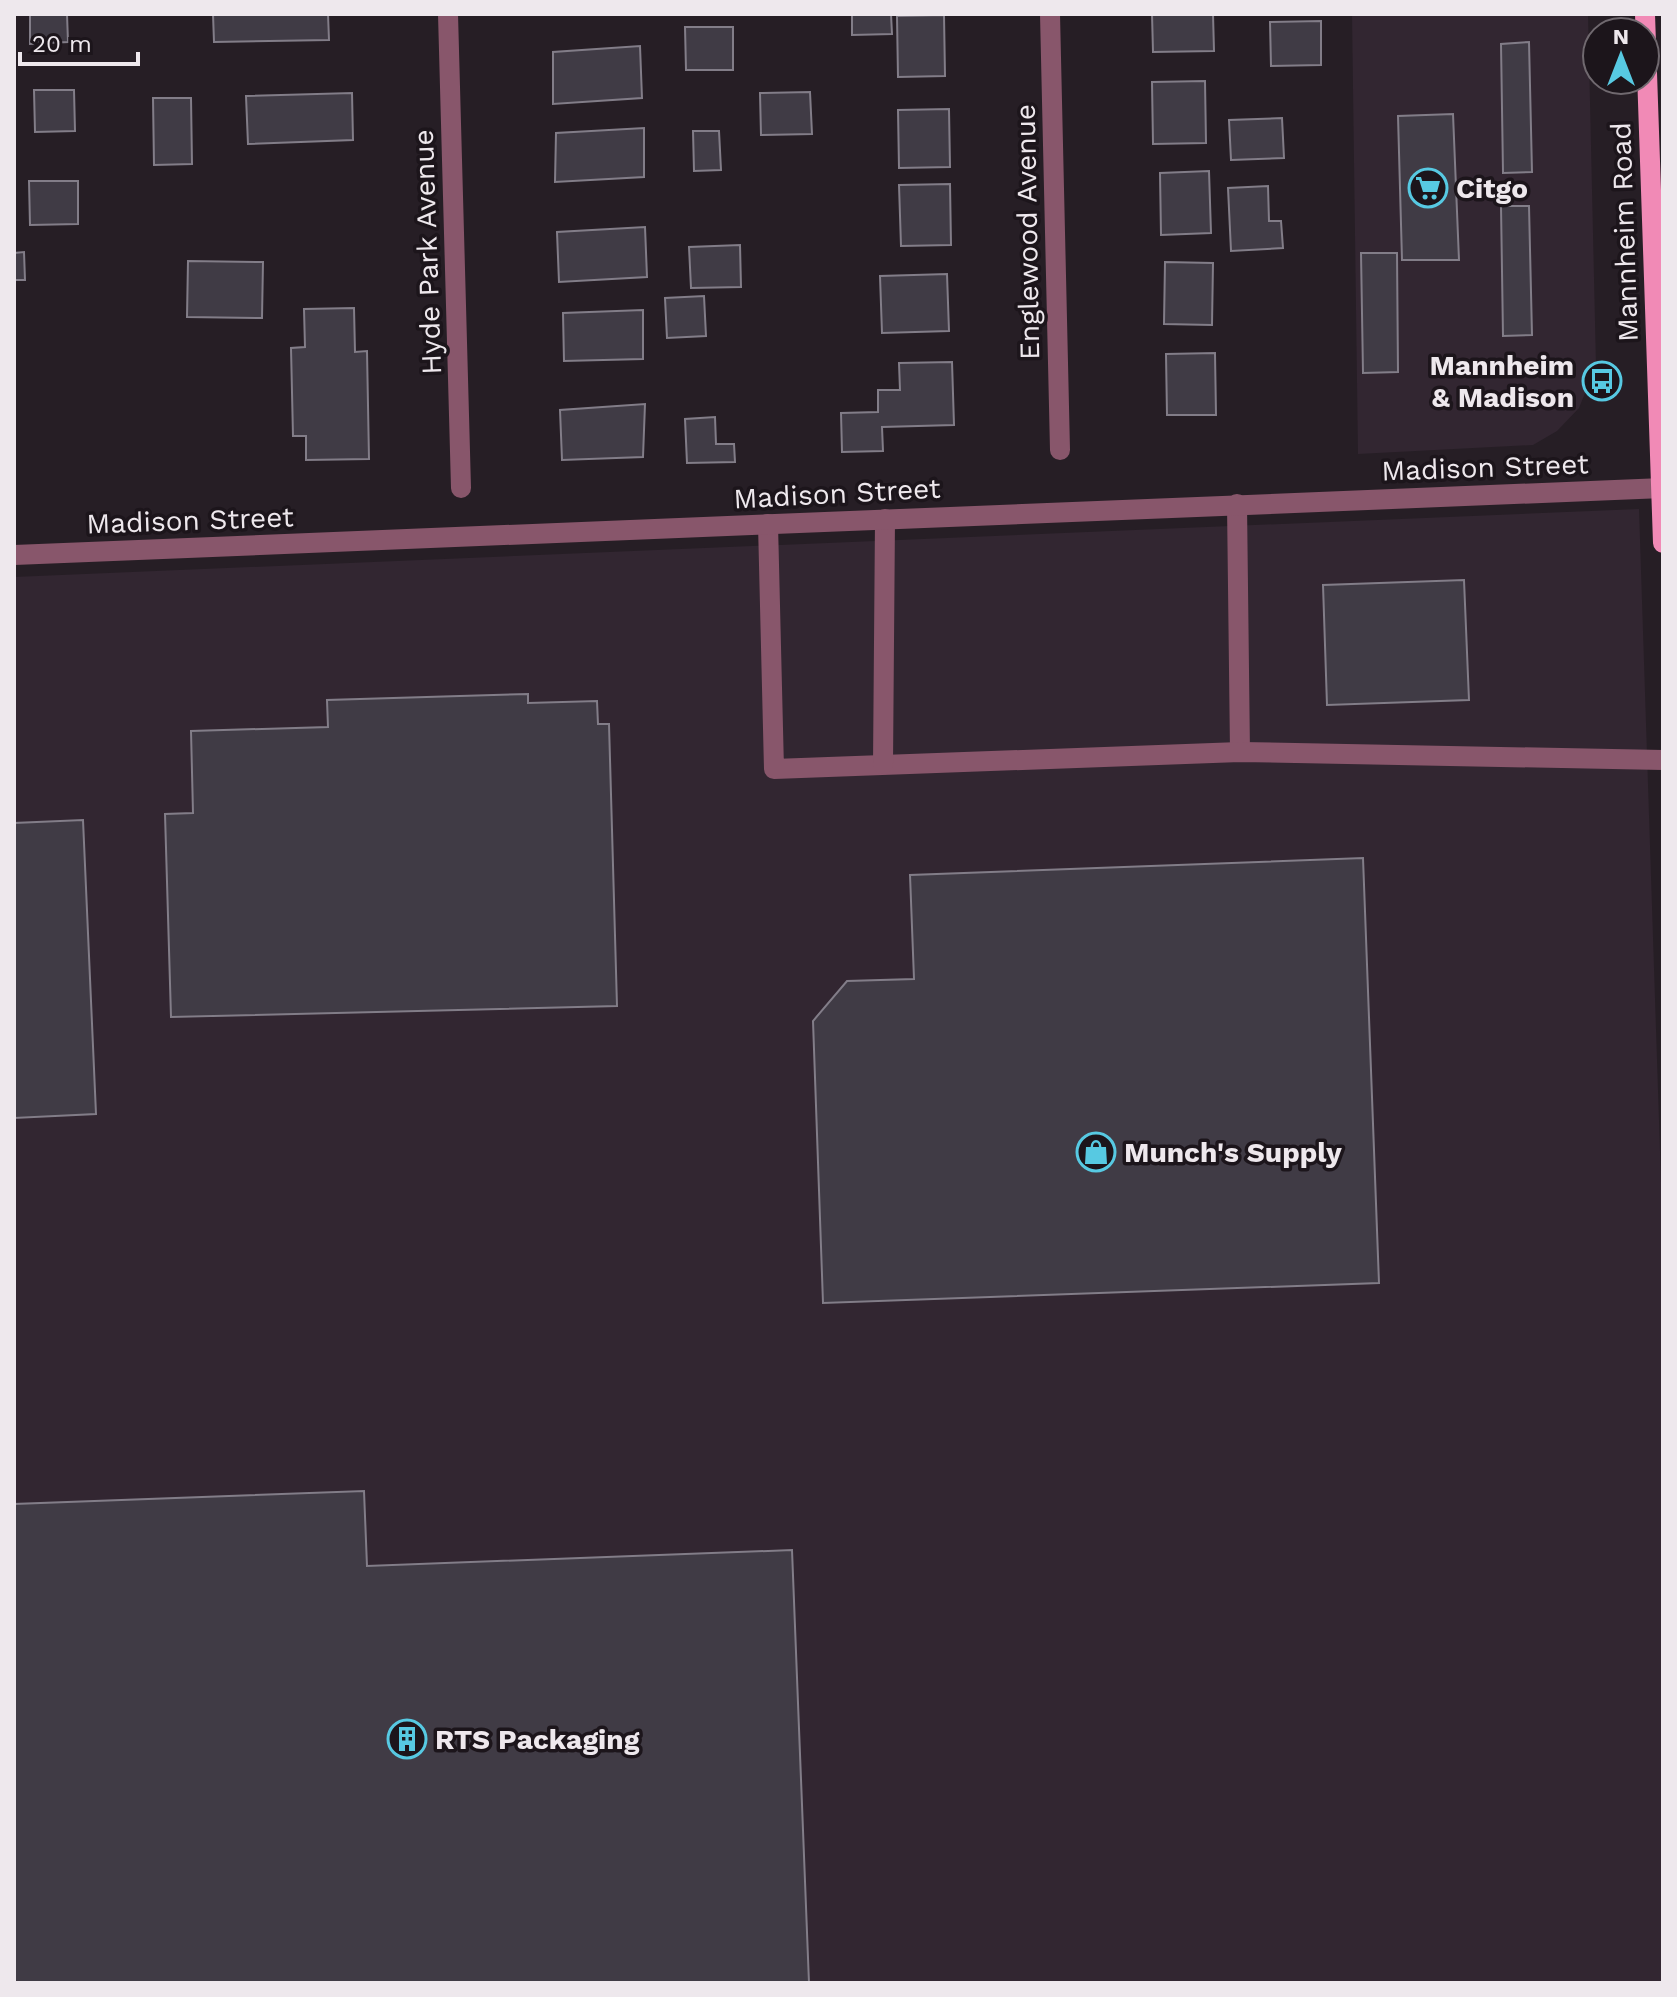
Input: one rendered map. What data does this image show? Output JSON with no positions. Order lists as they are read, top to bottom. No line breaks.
{"streets":{"main road":["Mannheim Road"],"street":["Englewood Avenue","Hyde Park Avenue","Madison Street"]},"crossings":[["Mannheim Road","Madison Street"]],"places":{"supermarket":["Citgo"],"bus stop":["Mannheim & Madison"],"shop":["Munch's Supply"],"building":["RTS Packaging"]},"scale_bar":"20 m","north":"top"}
